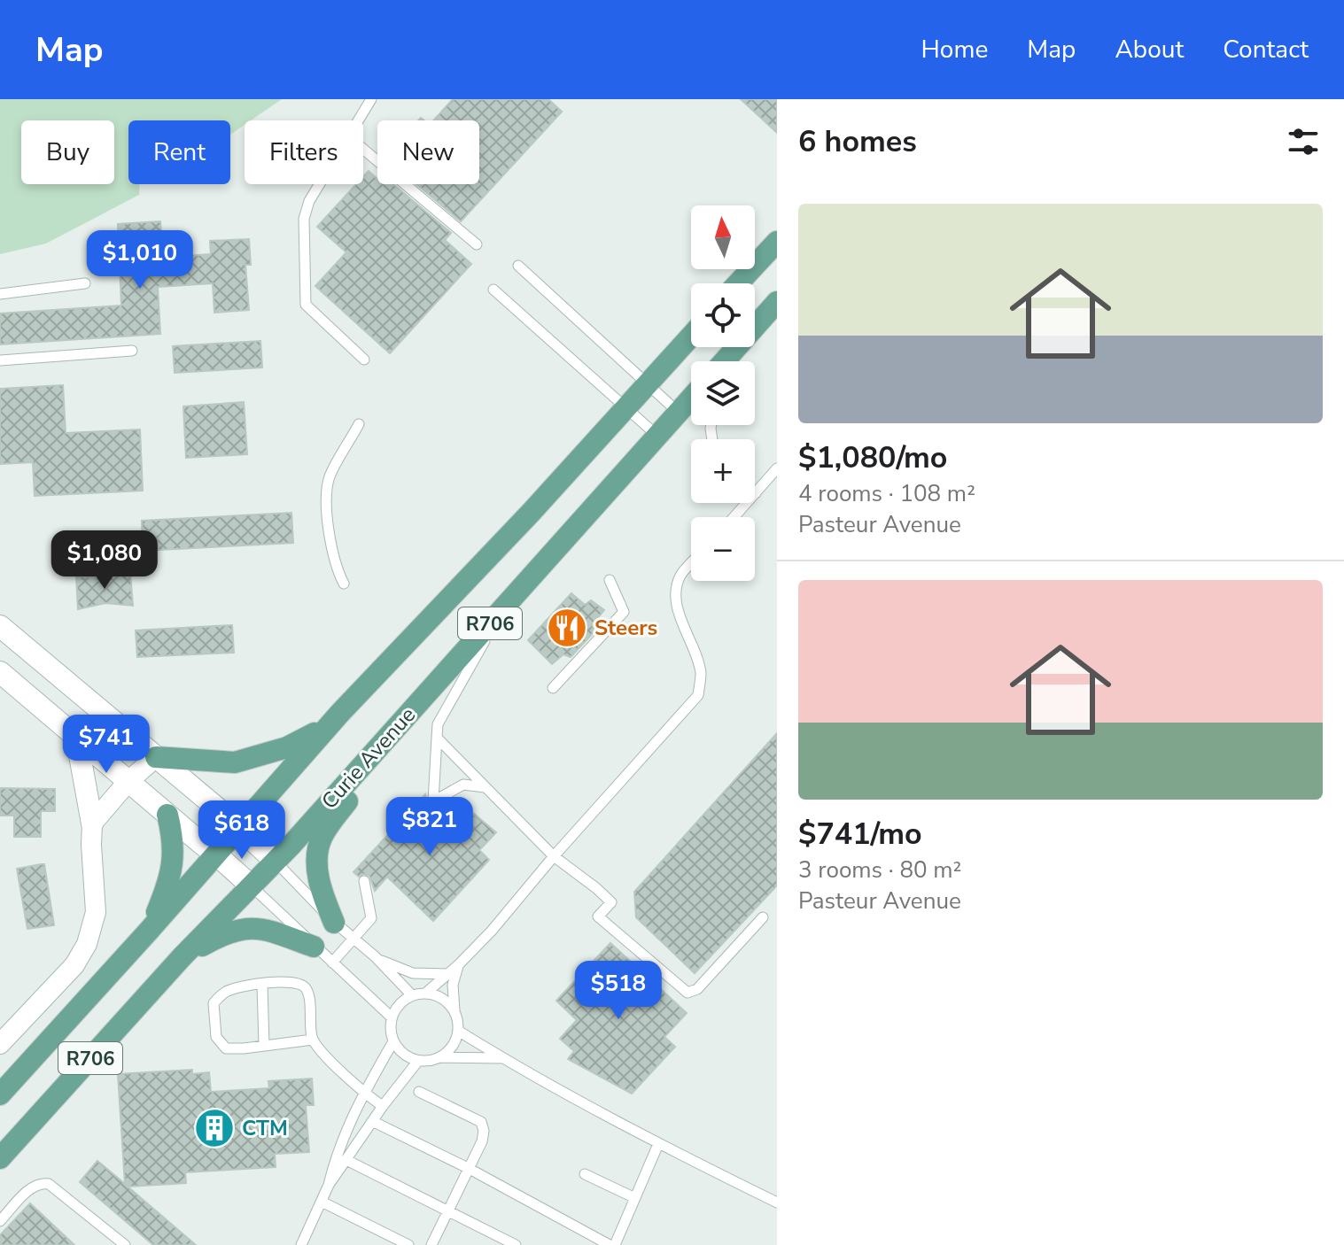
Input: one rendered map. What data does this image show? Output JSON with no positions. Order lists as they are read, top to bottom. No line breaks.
{"streets":{"main road":["R706","Curie Avenue"]},"places":{"restaurant":["Steers"],"building":["CTM"]},"north":"top","page":{"header":"Map","nav":["Home","Map","About","Contact"],"heading":"6 homes","chip":["Buy","Rent","Filters","New"],"list":[{"name":"$1,080/mo","note":"4 rooms · 108 m² · Pasteur Avenue"},{"name":"$741/mo","note":"3 rooms · 80 m² · Pasteur Avenue"}],"map_buttons":["+","−"],"price":["$1,010","$1,080","$741","$821","$618","$518"]}}
